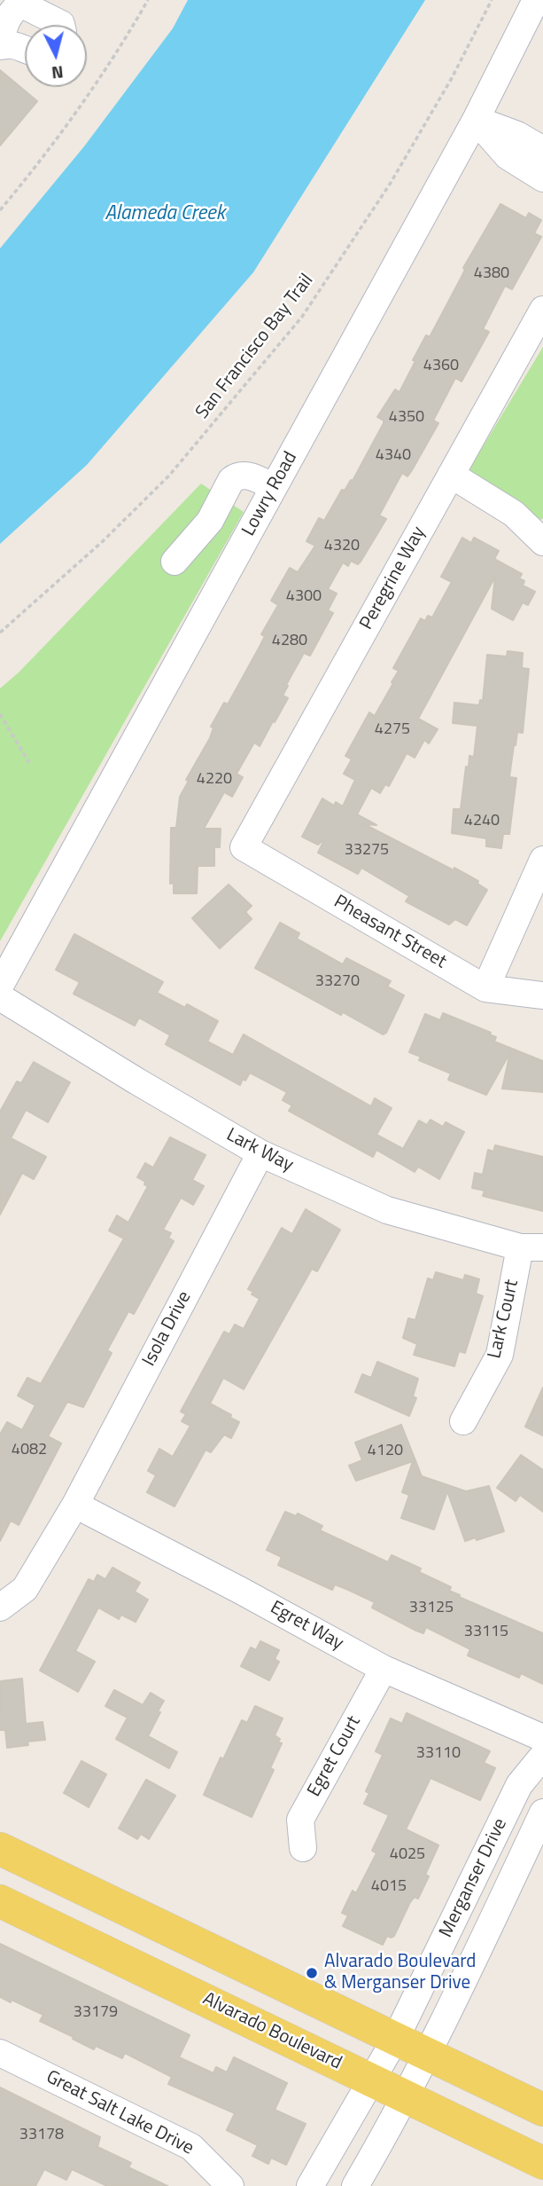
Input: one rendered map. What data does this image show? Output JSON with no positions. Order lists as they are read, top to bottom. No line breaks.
{"streets":{"main road":["Alvarado Boulevard"],"street":["Lowry Road","Peregrine Way","Pheasant Street","Lark Way","Lark Court","Isola Drive","Egret Way","Egret Court","Merganser Drive","Great Salt Lake Drive"],"path":["San Francisco Bay Trail"]},"crossings":[["Peregrine Way","Pheasant Street"],["Lark Way","Lark Court"],["Lark Way","Isola Drive"],["Isola Drive","Egret Way"],["Egret Way","Egret Court"],["Merganser Drive","Alvarado Boulevard"]],"water":["Alameda Creek"],"places":["Alvarado Boulevard & Merganser Drive"],"house_numbers":["4380","4360","4350","4340","4320","4300","4280","4275","4220","4240","33275","33270","4082","4120","33125","33115","33110","4025","4015","33179","33178"],"north":"bottom"}
